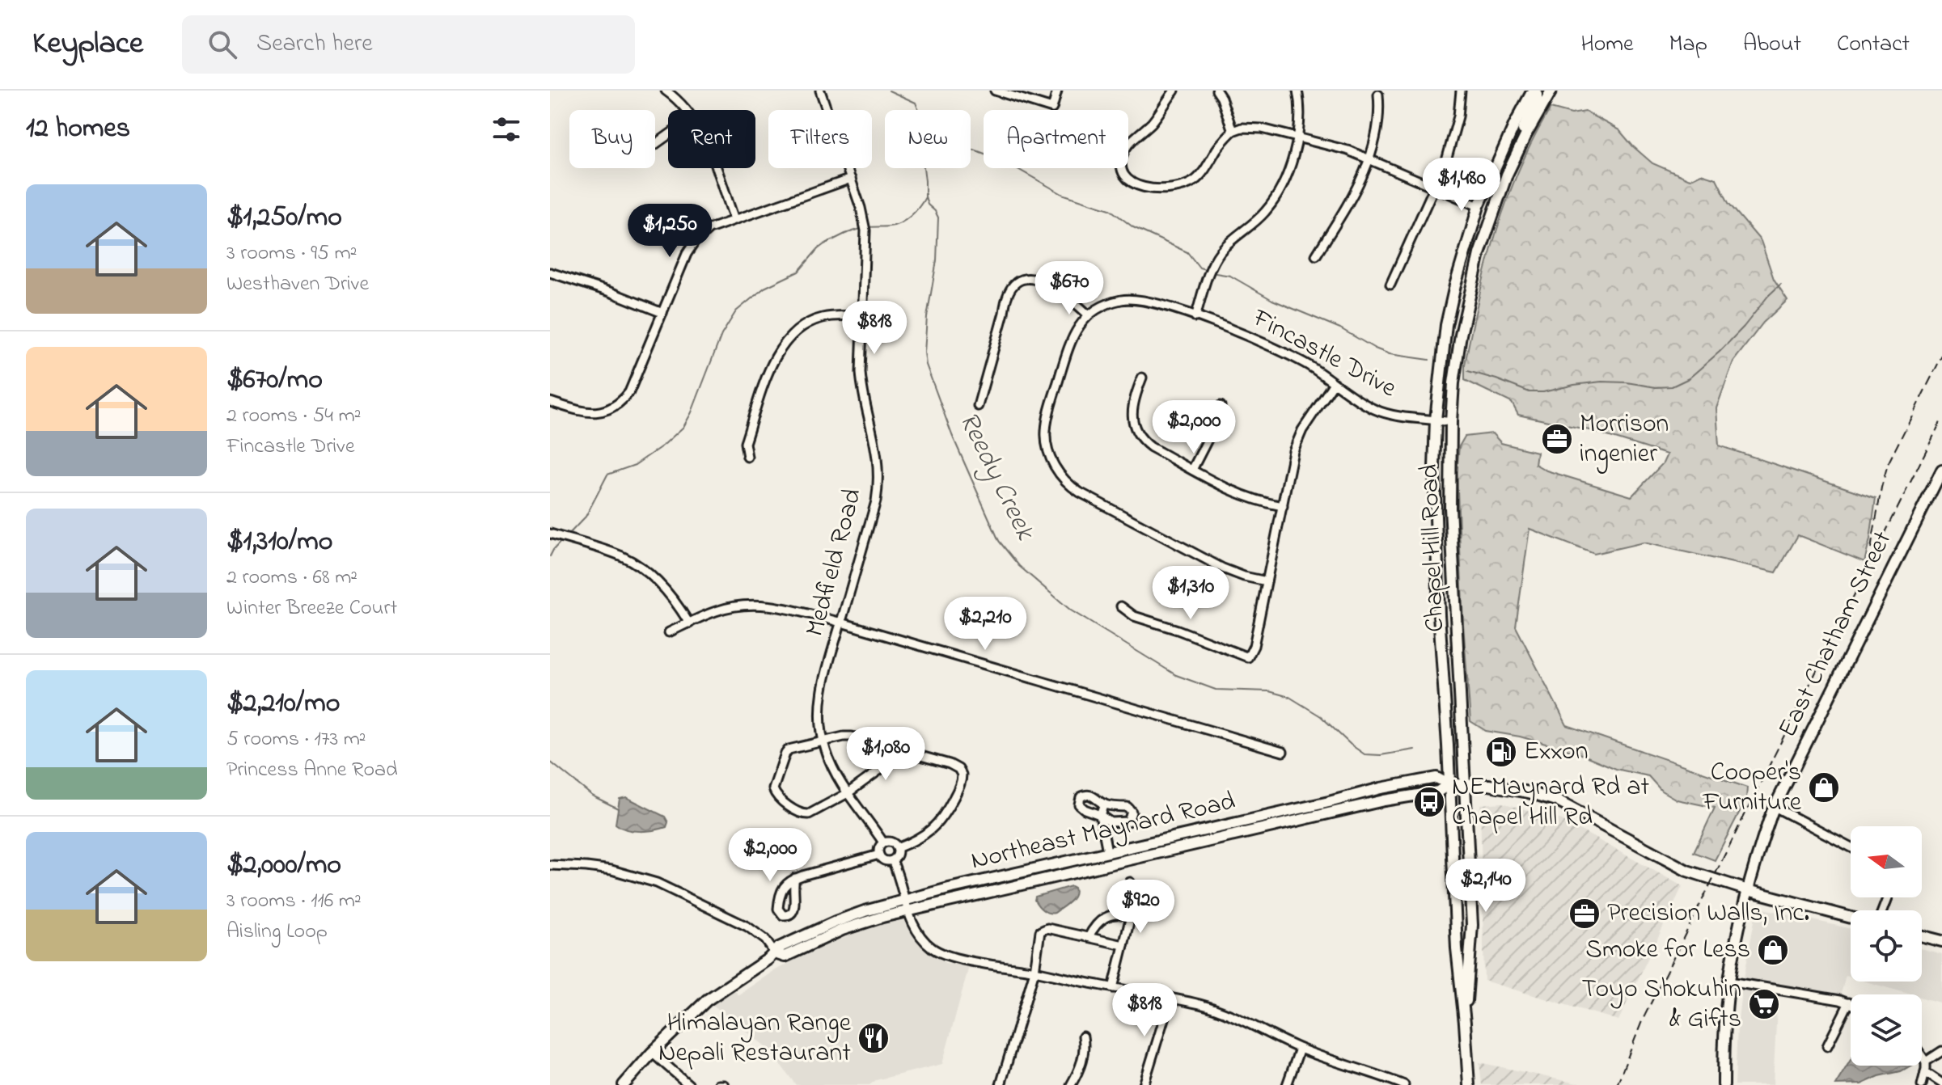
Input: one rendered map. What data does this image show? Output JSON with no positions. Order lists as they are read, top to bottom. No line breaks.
{"streets":{"main road":["Chapel Hill Road","East Chatham Street","Northeast Maynard Road"],"street":["Fincastle Drive","Medfield Road"]},"crossings":[["Fincastle Drive","Chapel Hill Road"],["Chapel Hill Road","Northeast Maynard Road"],["East Chatham Street","Northeast Maynard Road"]],"water":["Reedy Creek"],"places":{"office":["Morrison ingenier","Precision Walls, Inc."],"fuel station":["Exxon"],"shop":["Cooper's Furniture","Smoke for Less"],"bus stop":["NE Maynard Rd at Chapel Hill Rd"],"supermarket":["Toyo Shokuhin & Gifts"],"restaurant":["Himalayan Range Nepali Restaurant"]},"north":"left","page":{"header":"Keyplace","search":"Search here","nav":["Home","Map","About","Contact"],"heading":"12 homes","chip":["Buy","Rent","Filters","New","Apartment"],"price":["$1,480","$1,250","$670","$818","$2,000","$1,310","$2,210","$1,080","$2,000","$2,140","$920","$818"],"list":[{"name":"$1,250/mo","note":"3 rooms · 95 m² · Westhaven Drive"},{"name":"$670/mo","note":"2 rooms · 54 m² · Fincastle Drive"},{"name":"$1,310/mo","note":"2 rooms · 68 m² · Winter Breeze Court"},{"name":"$2,210/mo","note":"5 rooms · 173 m² · Princess Anne Road"},{"name":"$2,000/mo","note":"3 rooms · 116 m² · Aisling Loop"}]}}
